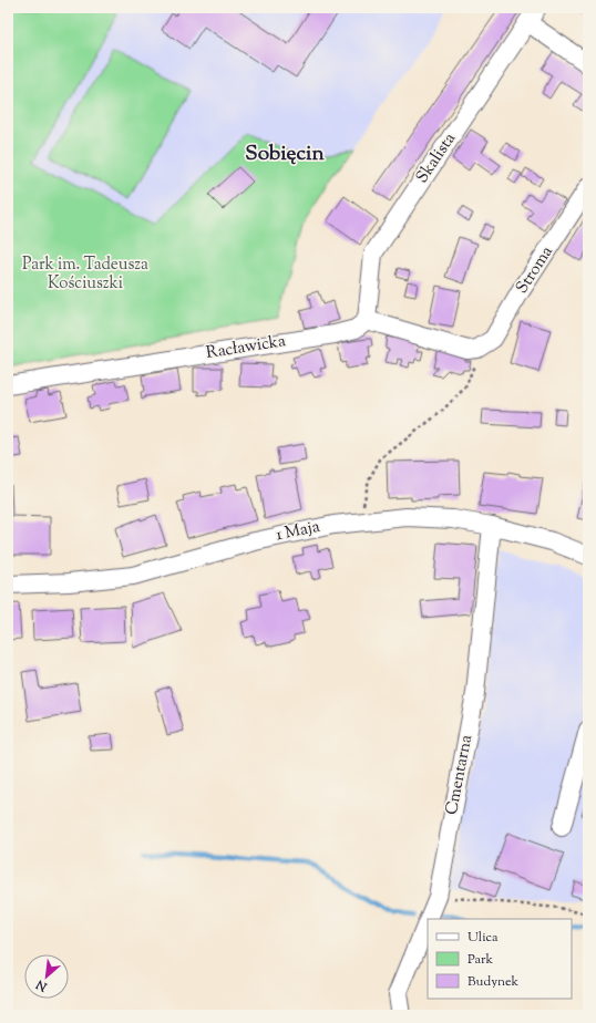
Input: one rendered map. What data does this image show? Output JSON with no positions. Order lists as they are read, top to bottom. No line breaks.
{"streets":{"street":["Skalista","Stroma","Racławicka","1 Maja","Cmentarna"]},"crossings":[["Skalista","Stroma"],["Skalista","Racławicka"],["Stroma","Racławicka"],["1 Maja","Cmentarna"]],"districts":["Sobięcin"],"parks":["Park im. Tadeusza Kościuszki"],"legend":["Ulica","Park","Budynek"],"north":"bottom left"}
